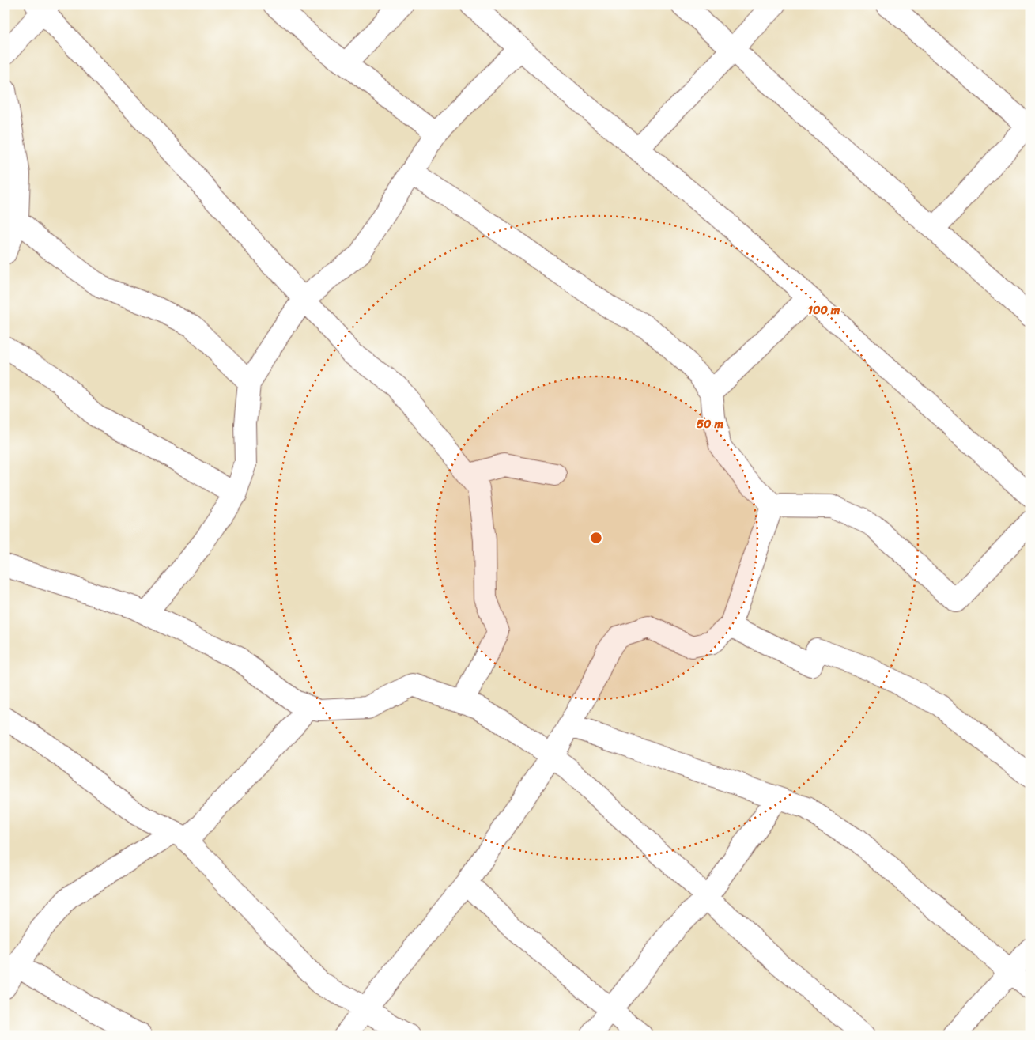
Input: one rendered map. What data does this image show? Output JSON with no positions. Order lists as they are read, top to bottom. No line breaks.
{"rings":["100 m","50 m"]}
